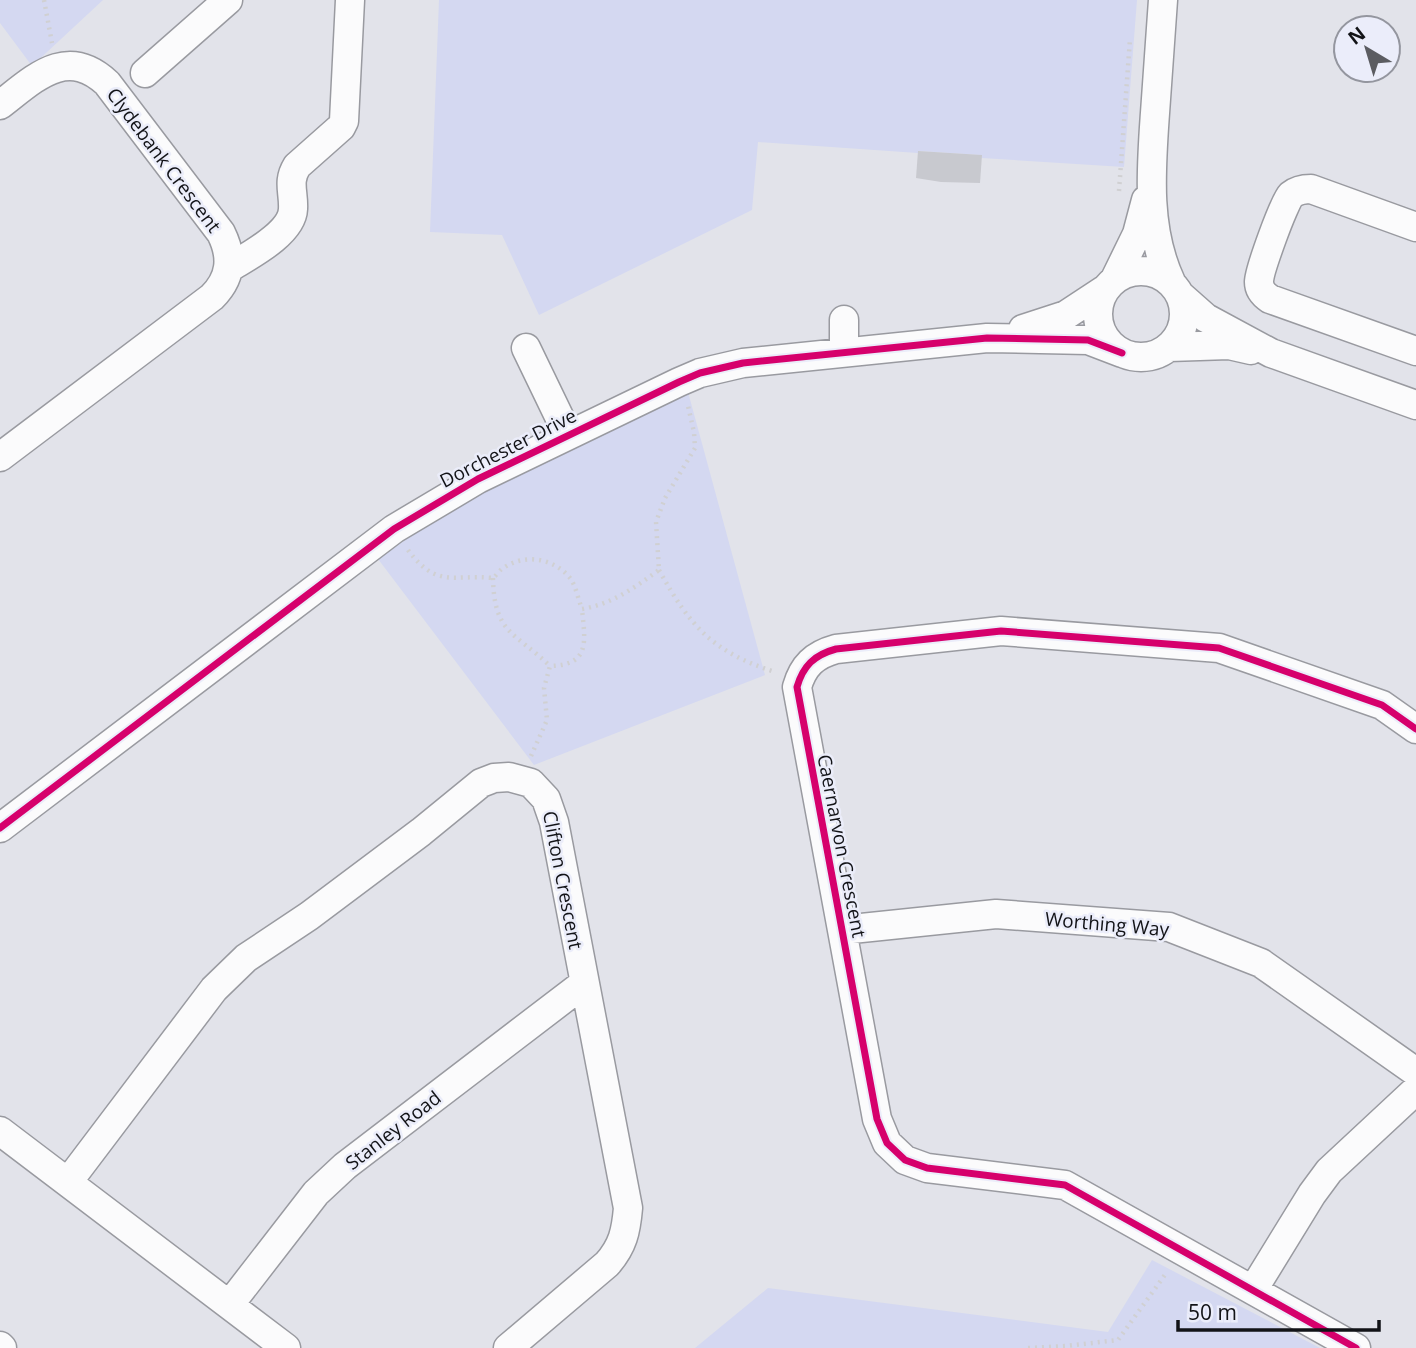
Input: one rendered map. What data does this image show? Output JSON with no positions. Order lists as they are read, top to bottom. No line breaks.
{"streets":{"street":["Clydebank Crescent","Dorchester Drive","Caernarvon Crescent","Clifton Crescent","Worthing Way","Stanley Road"]},"crossings":[["Caernarvon Crescent","Worthing Way"],["Clifton Crescent","Stanley Road"]],"scale_bar":"50 m","north":"top left"}
